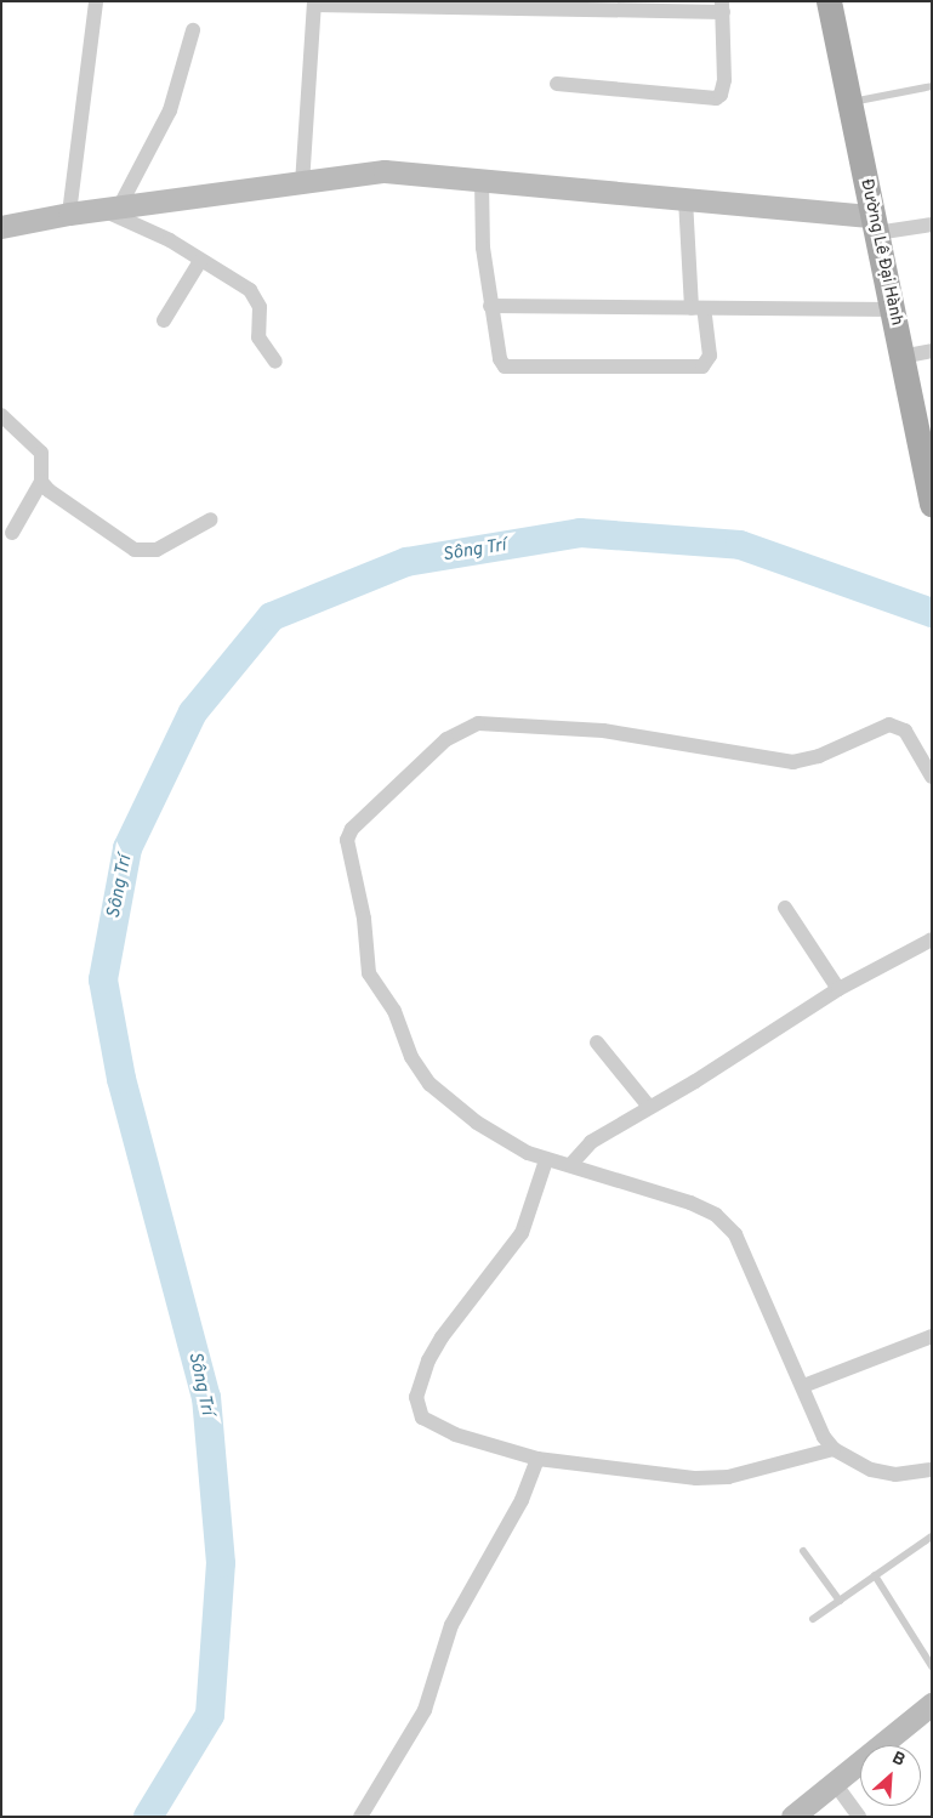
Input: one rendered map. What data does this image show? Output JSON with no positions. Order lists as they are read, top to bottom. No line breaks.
{"streets":{"main road":["Đường Lê Đại Hành"]},"water":["Sông Trí"],"north":"top right"}
